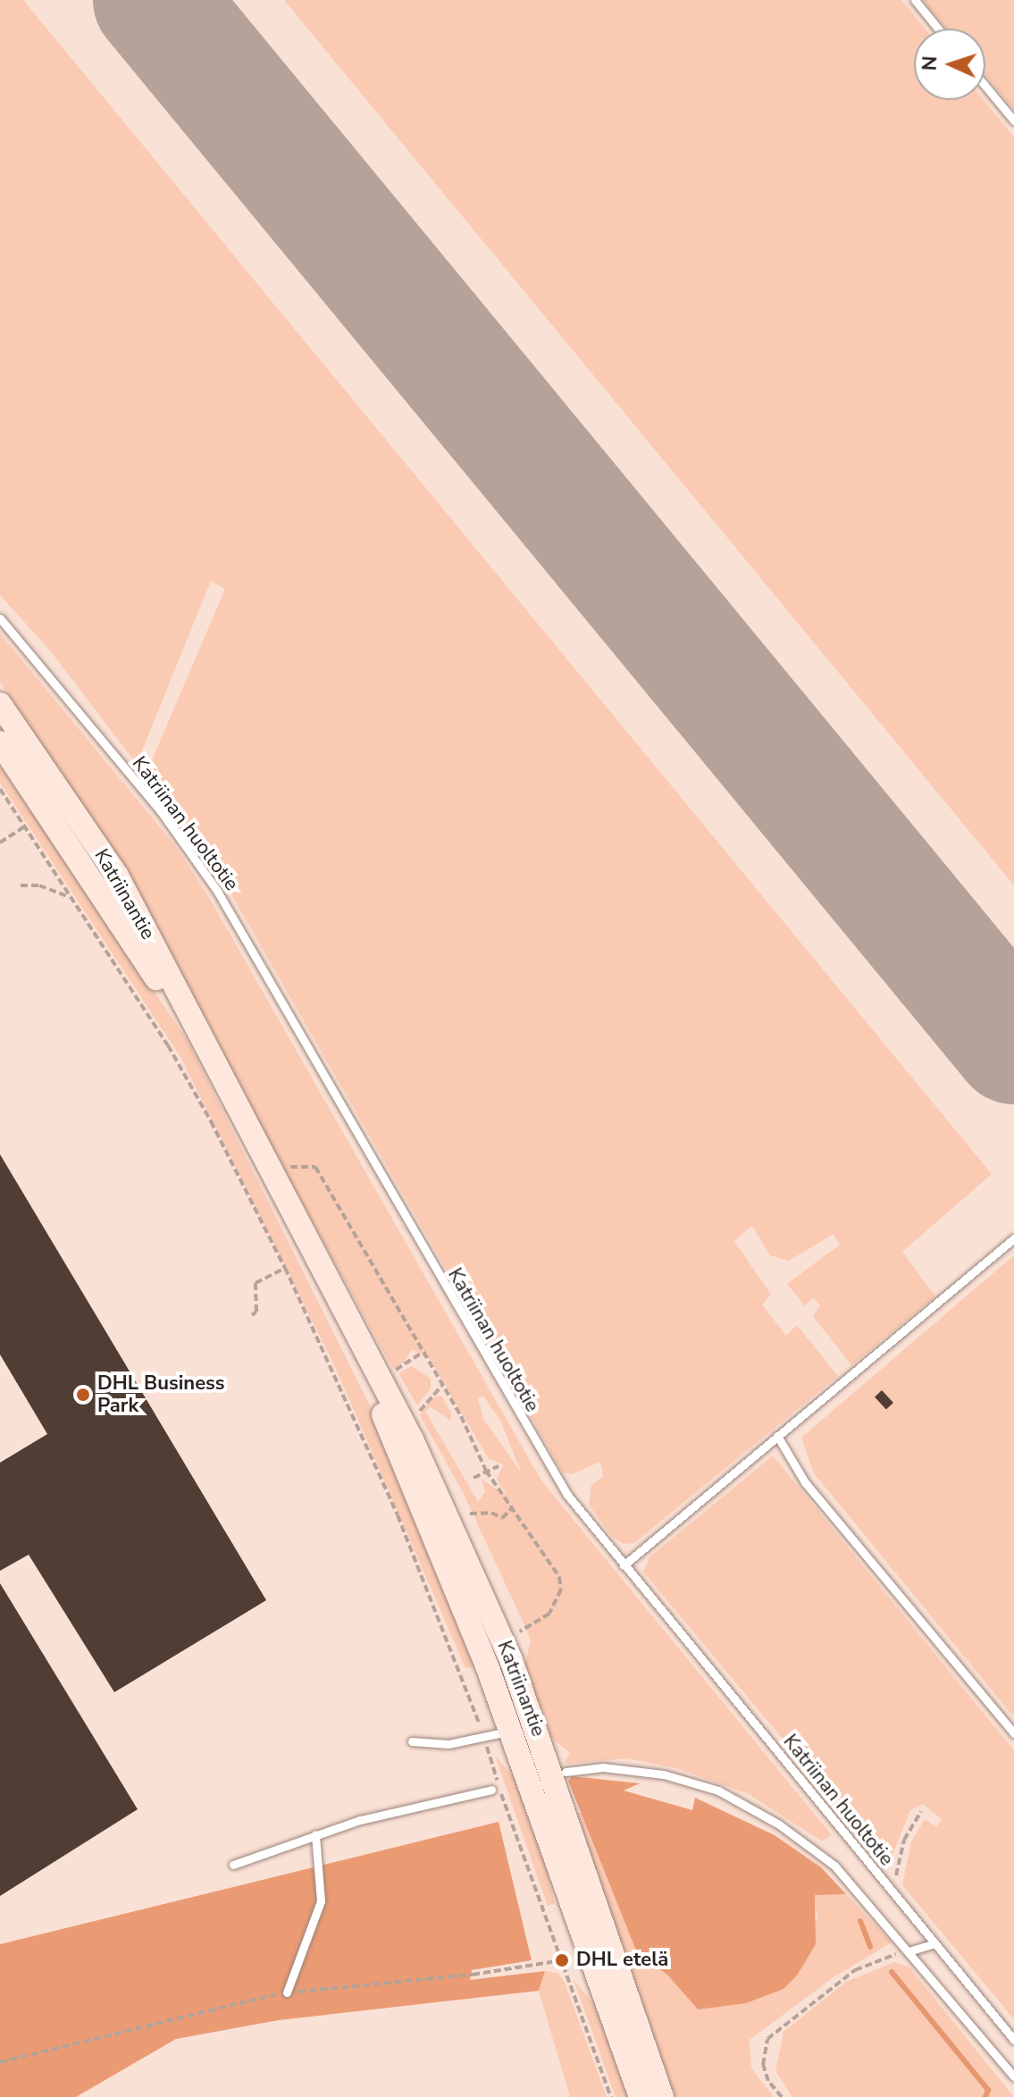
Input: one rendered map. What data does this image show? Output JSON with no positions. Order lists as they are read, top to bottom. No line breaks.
{"streets":{"main road":["Katriinantie"],"lane":["Katriinan huoltotie"]},"places":["DHL Business Park","DHL etelä"],"north":"left"}
